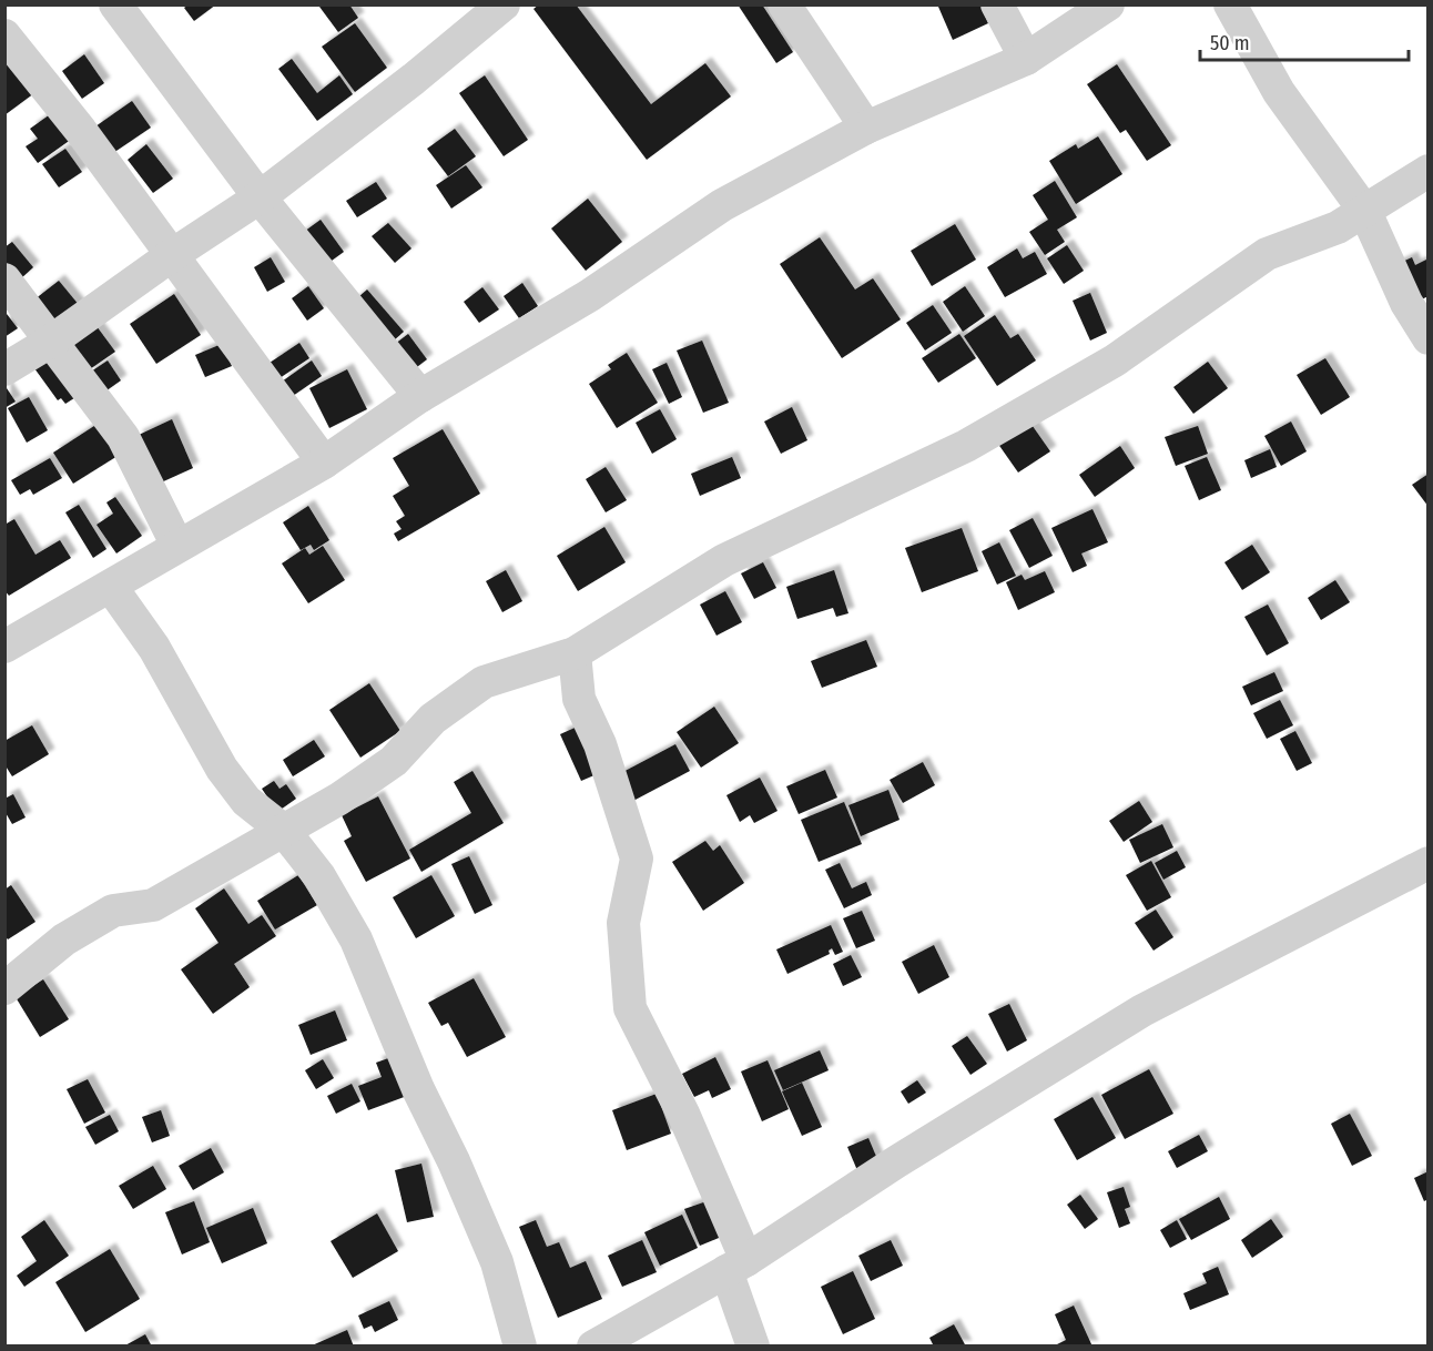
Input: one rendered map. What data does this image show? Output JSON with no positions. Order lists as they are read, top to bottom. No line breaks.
{"scale_bar":"50 m"}
